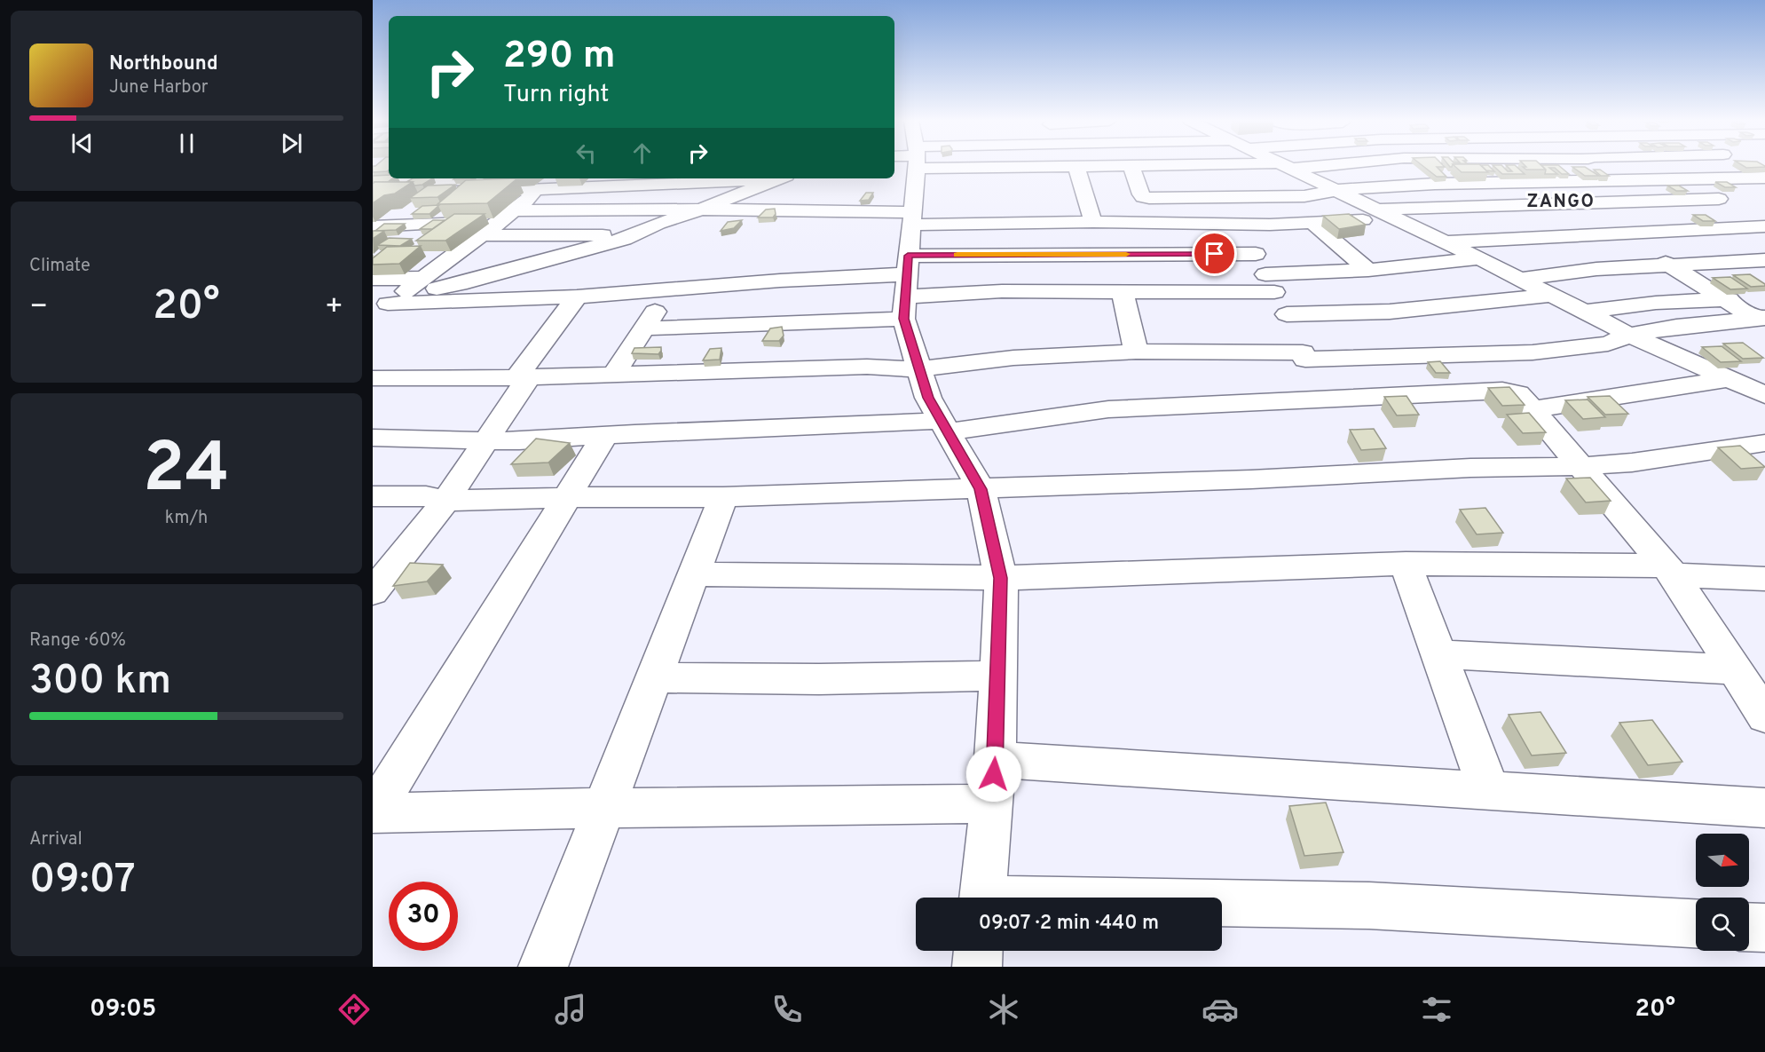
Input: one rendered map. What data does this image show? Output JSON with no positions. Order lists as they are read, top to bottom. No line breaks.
{"districts":["ZANGO"],"north":"right","page":{"turn":["290 m","Turn right"],"song":["Northbound","June Harbor"],"tile":["Climate",["24","km/h"],["Range · 60%","300 km"],["Arrival","09:07"]],"heat":["−","20°","+"],"limit":"30","trip":"09:07 · 2 min · 440 m","tabs":["09:05","20°"]}}
